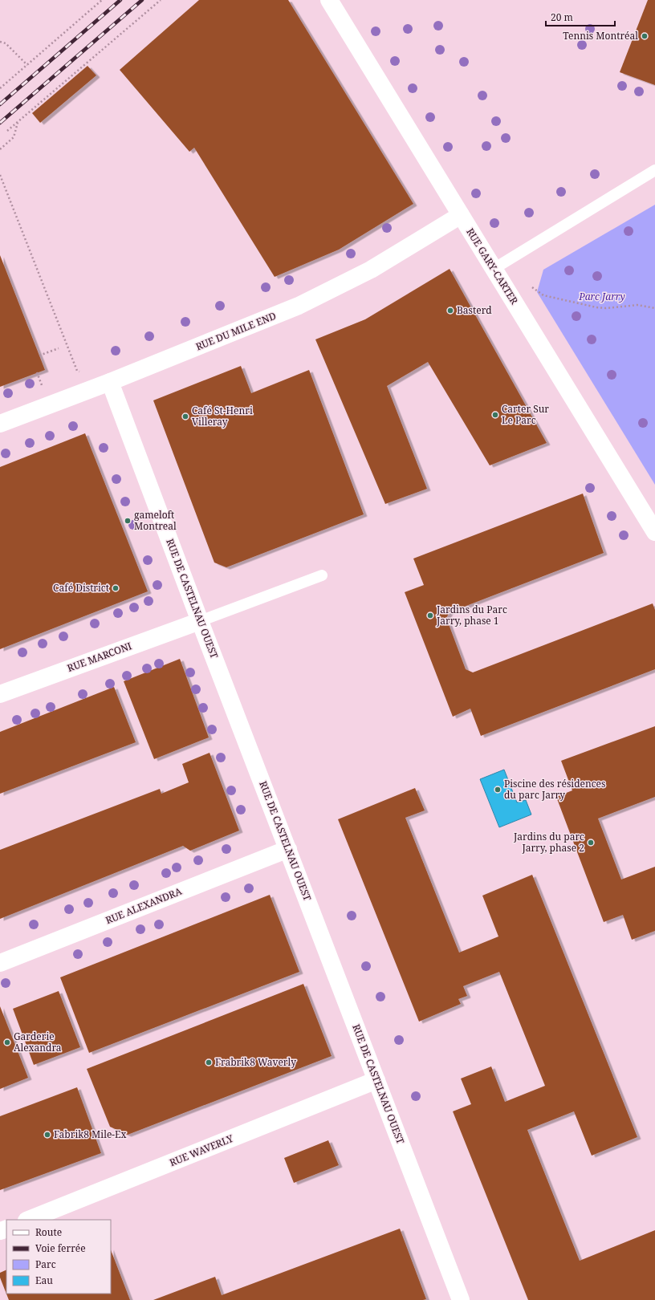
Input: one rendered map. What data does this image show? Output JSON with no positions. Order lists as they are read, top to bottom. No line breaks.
{"streets":{"street":["RUE GARY-CARTER","RUE DU MILE END","RUE DE CASTELNAU OUEST","RUE MARCONI","RUE ALEXANDRA","RUE WAVERLY"]},"crossings":[["RUE GARY-CARTER","RUE DU MILE END"],["RUE DU MILE END","RUE DE CASTELNAU OUEST"],["RUE DE CASTELNAU OUEST","RUE MARCONI"],["RUE DE CASTELNAU OUEST","RUE ALEXANDRA"],["RUE DE CASTELNAU OUEST","RUE WAVERLY"]],"parks":["Parc Jarry"],"places":["Tennis Montréal","Basterd","Carter Sur Le Parc","Café St-Henri Villeray","gameloft Montreal","Café District","Jardins du Parc Jarry, phase 1","Piscine des résidences du parc Jarry","Jardins du parc Jarry, phase 2","Garderie Alexandra","Frabrik8 Waverly","Fabrik8 Mile-Ex"],"legend":["Route","Voie ferrée","Parc","Eau"],"scale_bar":"20 m"}
